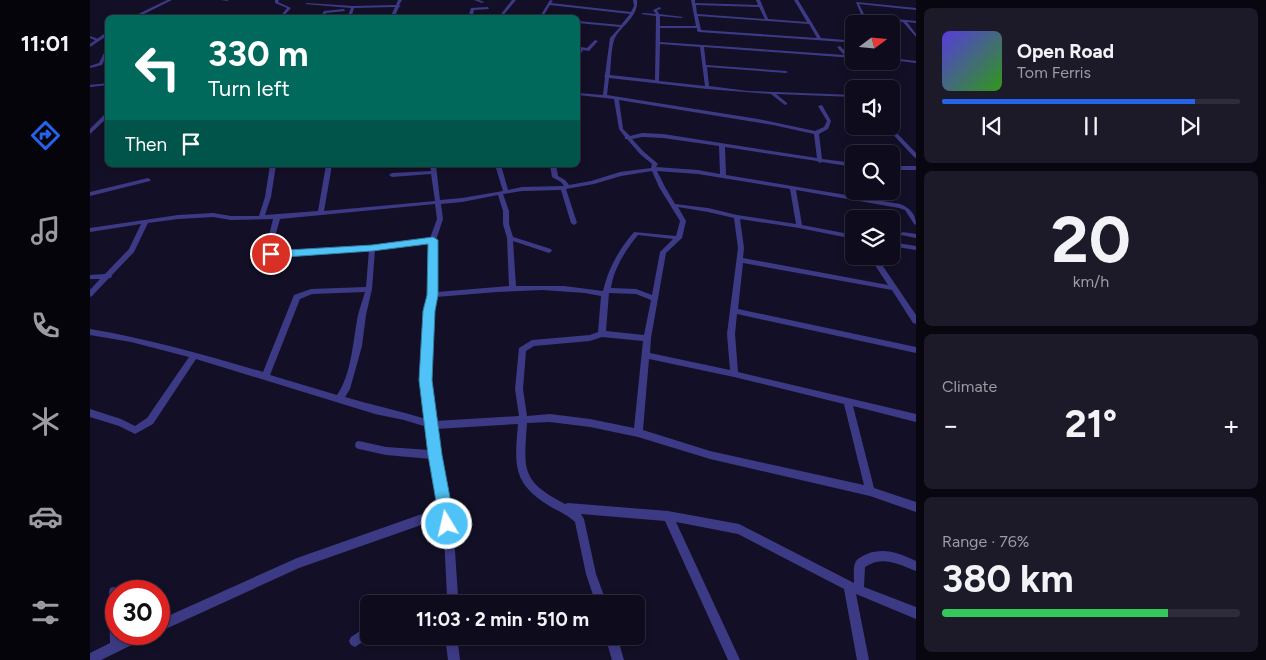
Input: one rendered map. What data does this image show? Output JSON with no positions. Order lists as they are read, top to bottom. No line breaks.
{"north":"right","page":{"tabs":"11:01","turn":["330 m","Turn left"],"song":["Open Road","Tom Ferris"],"then":"Then","tile":[["20","km/h"],"Climate",["Range · 76%","380 km"]],"heat":["−","21°","+"],"limit":"30","trip":"11:03 · 2 min · 510 m"}}
